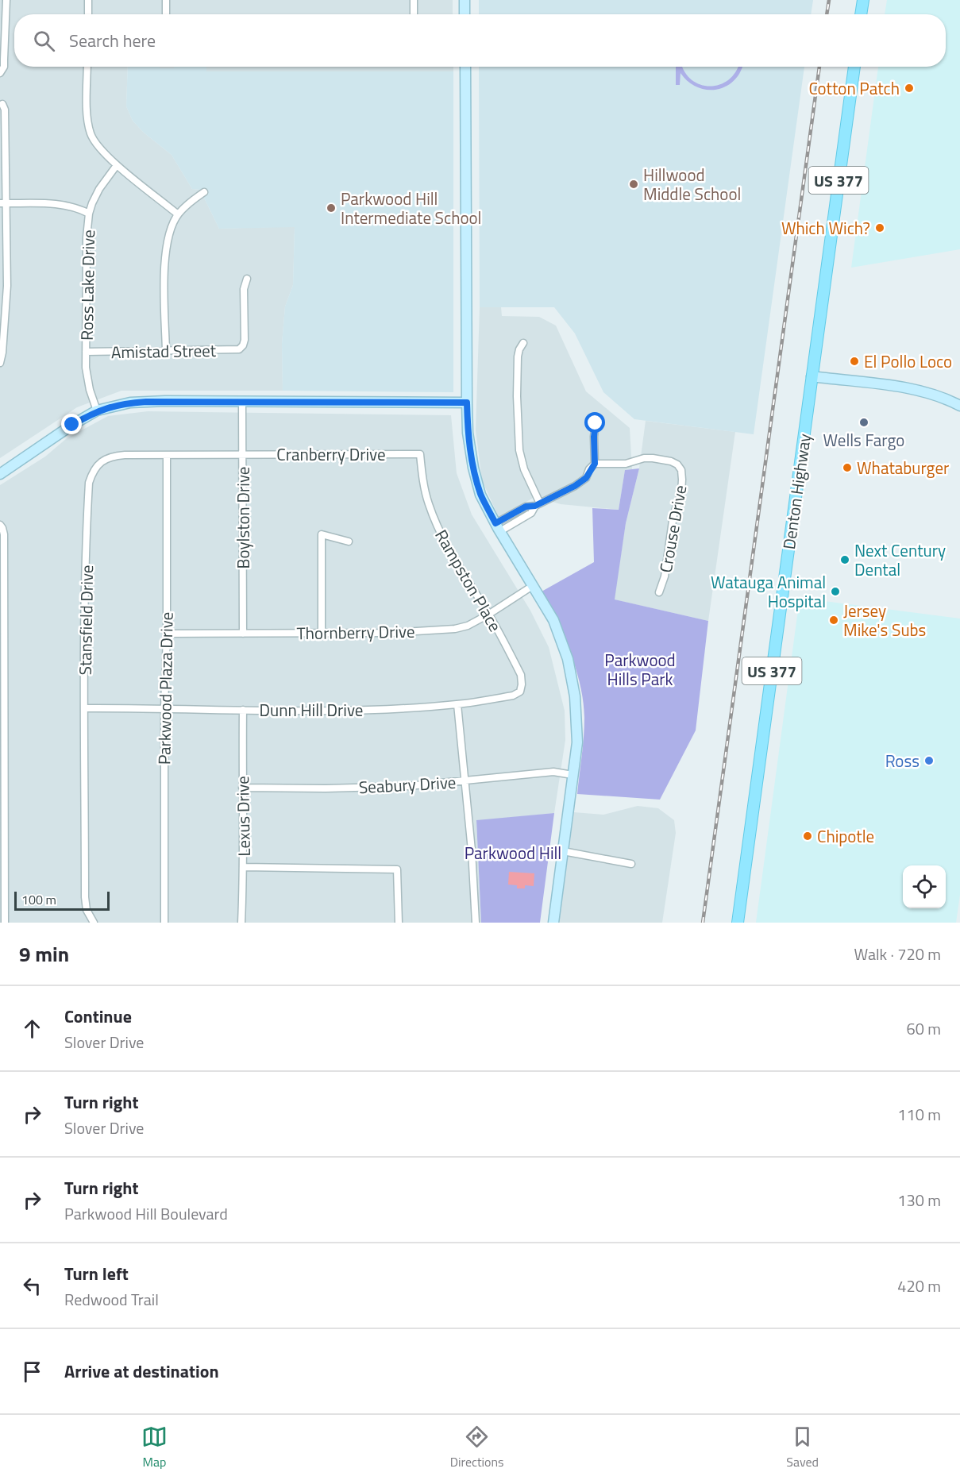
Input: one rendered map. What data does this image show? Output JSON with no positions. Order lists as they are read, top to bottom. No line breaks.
{"streets":{"main road":["US 377","Denton Highway"],"street":["Ross Lake Drive","Amistad Street","Cranberry Drive","Boylston Drive","Crouse Drive","Rampston Place","Stansfield Drive","Thornberry Drive","Parkwood Plaza Drive","Dunn Hill Drive","Seabury Drive","Lexus Drive"]},"crossings":[["Ross Lake Drive","Amistad Street"],["Cranberry Drive","Boylston Drive"],["Cranberry Drive","Rampston Place"],["Cranberry Drive","Stansfield Drive"],["Boylston Drive","Stansfield Drive"],["Boylston Drive","Thornberry Drive"],["Rampston Place","Thornberry Drive"],["Rampston Place","Dunn Hill Drive"],["Stansfield Drive","Parkwood Plaza Drive"],["Stansfield Drive","Dunn Hill Drive"],["Thornberry Drive","Parkwood Plaza Drive"],["Parkwood Plaza Drive","Dunn Hill Drive"],["Dunn Hill Drive","Lexus Drive"],["Seabury Drive","Lexus Drive"]],"parks":["Parkwood Hills Park","Parkwood Hill"],"places":["Cotton Patch","Hillwood Middle School","Parkwood Hill Intermediate School","Which Wich?","El Pollo Loco","Wells Fargo","Whataburger","Next Century Dental","Watauga Animal Hospital","Jersey Mike's Subs","Ross","Chipotle"],"scale_bar":"100 m","page":{"search":"Search here","scale":"100 m","heading":["9 min","Walk · 720 m"],"list":[["Continue","Slover Drive","60 m"],["Turn right","Slover Drive","110 m"],["Turn right","Parkwood Hill Boulevard","130 m"],["Turn left","Redwood Trail","420 m"],"Arrive at destination"],"nav":["Map","Directions","Saved"]}}
